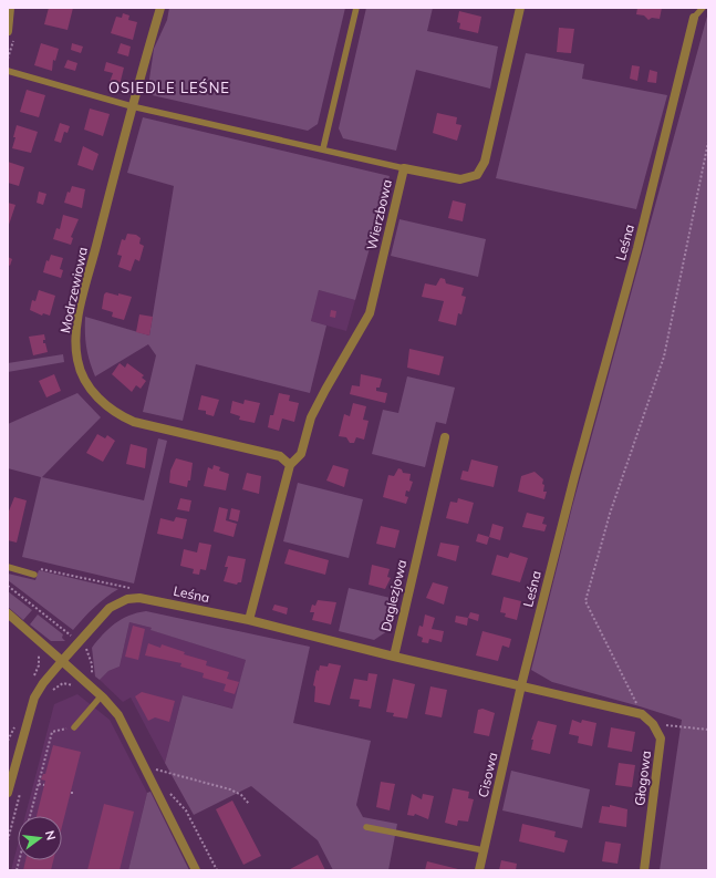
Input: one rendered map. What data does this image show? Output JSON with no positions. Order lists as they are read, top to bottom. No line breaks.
{"streets":{"street":["Wierzbowa","Leśna","Modrzewiowa","Daglezjowa","Cisowa","Głogowa"]},"crossings":[["Wierzbowa","Modrzewiowa"],["Leśna","Daglezjowa"],["Leśna","Cisowa"],["Leśna","Głogowa"],["Cisowa","Głogowa"]],"districts":["OSIEDLE LEŚNE"],"north":"right"}
